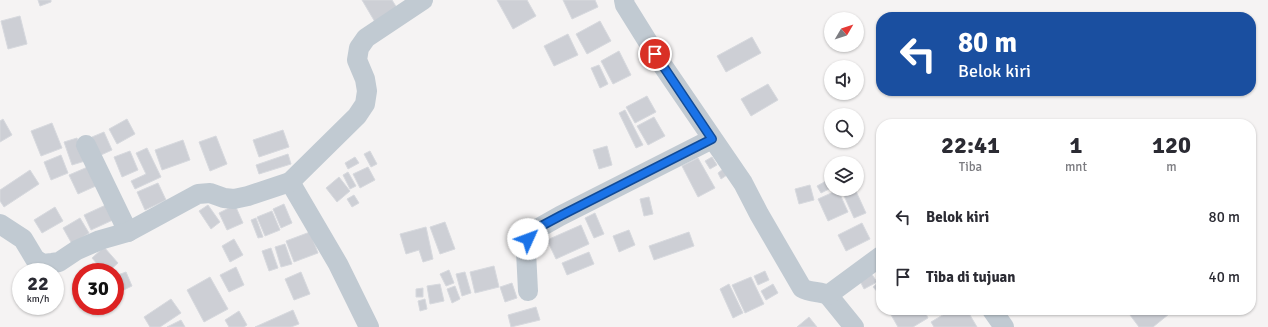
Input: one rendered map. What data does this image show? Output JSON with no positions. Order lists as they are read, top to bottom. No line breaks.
{"north":"top right","page":{"turn":["80 m","Belok kiri"],"eta":["22:41","Tiba","1","mnt","120","m"],"list":[{"name":"Belok kiri","value":"80 m"},{"name":"Tiba di tujuan","value":"40 m"}],"speed":"22 km/h","limit":"30"}}
